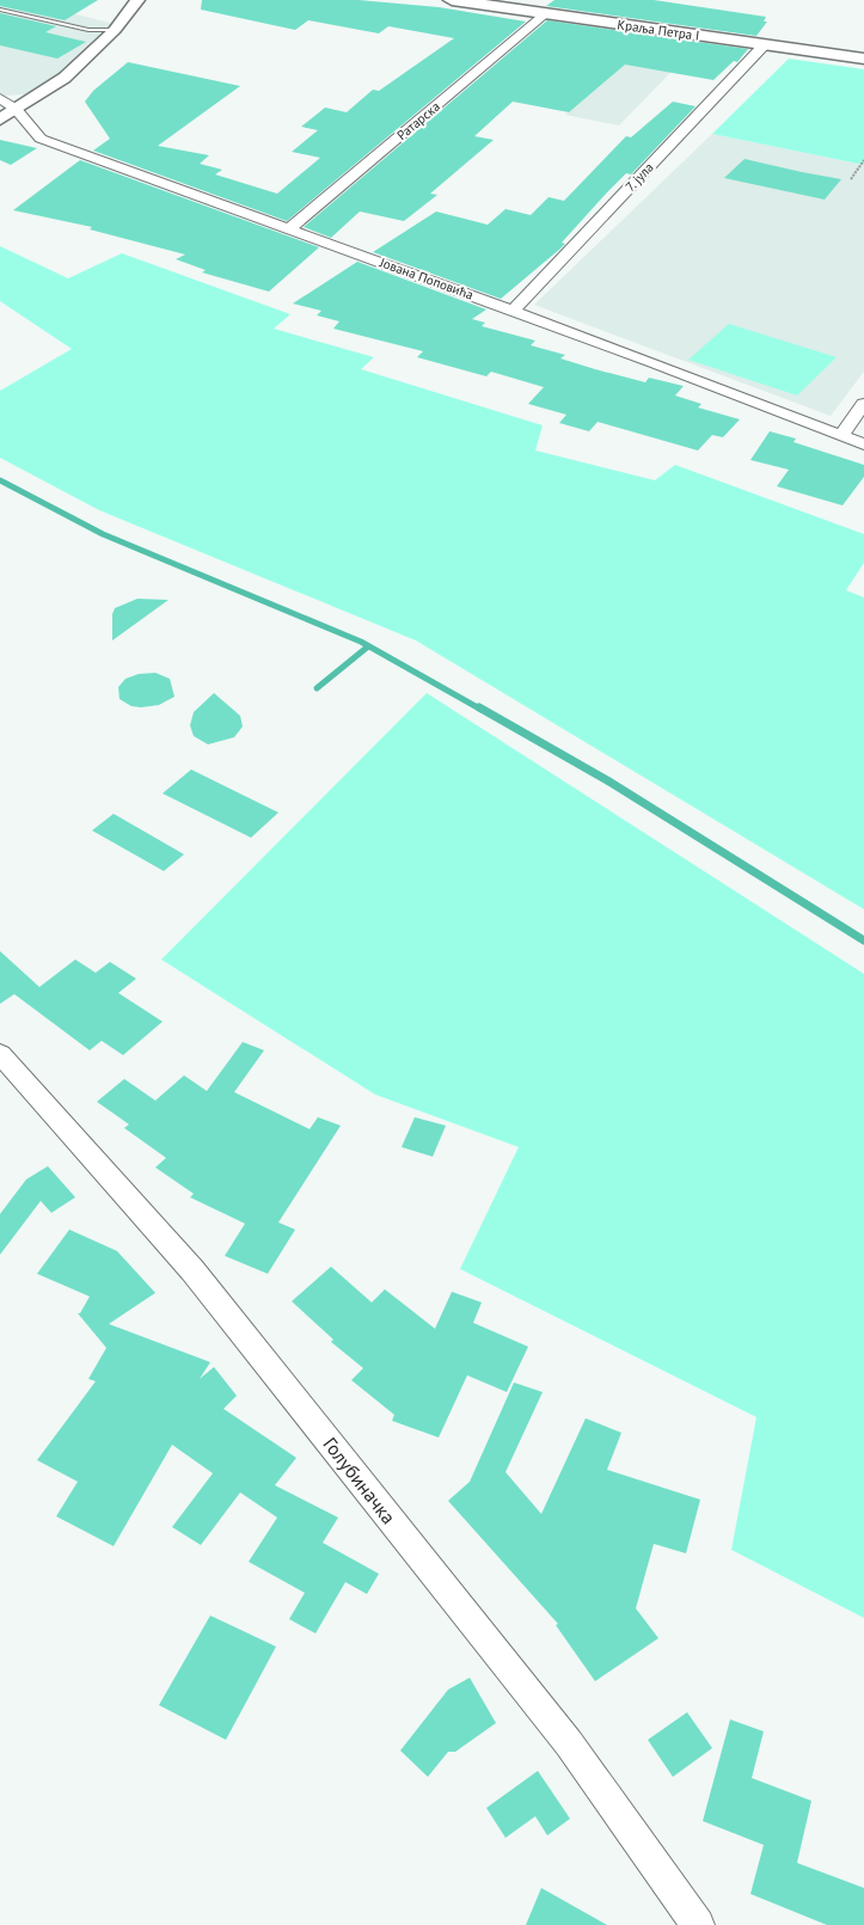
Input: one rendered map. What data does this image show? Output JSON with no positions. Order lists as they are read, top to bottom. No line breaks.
{"streets":{"main road":["Краља Петра I"],"street":["Ратарска","7. јула","Јована Поповића","Голубиначка"]},"crossings":[["Краља Петра I","Ратарска"],["Краља Петра I","7. јула"],["Ратарска","Јована Поповића"],["7. јула","Јована Поповића"]]}
